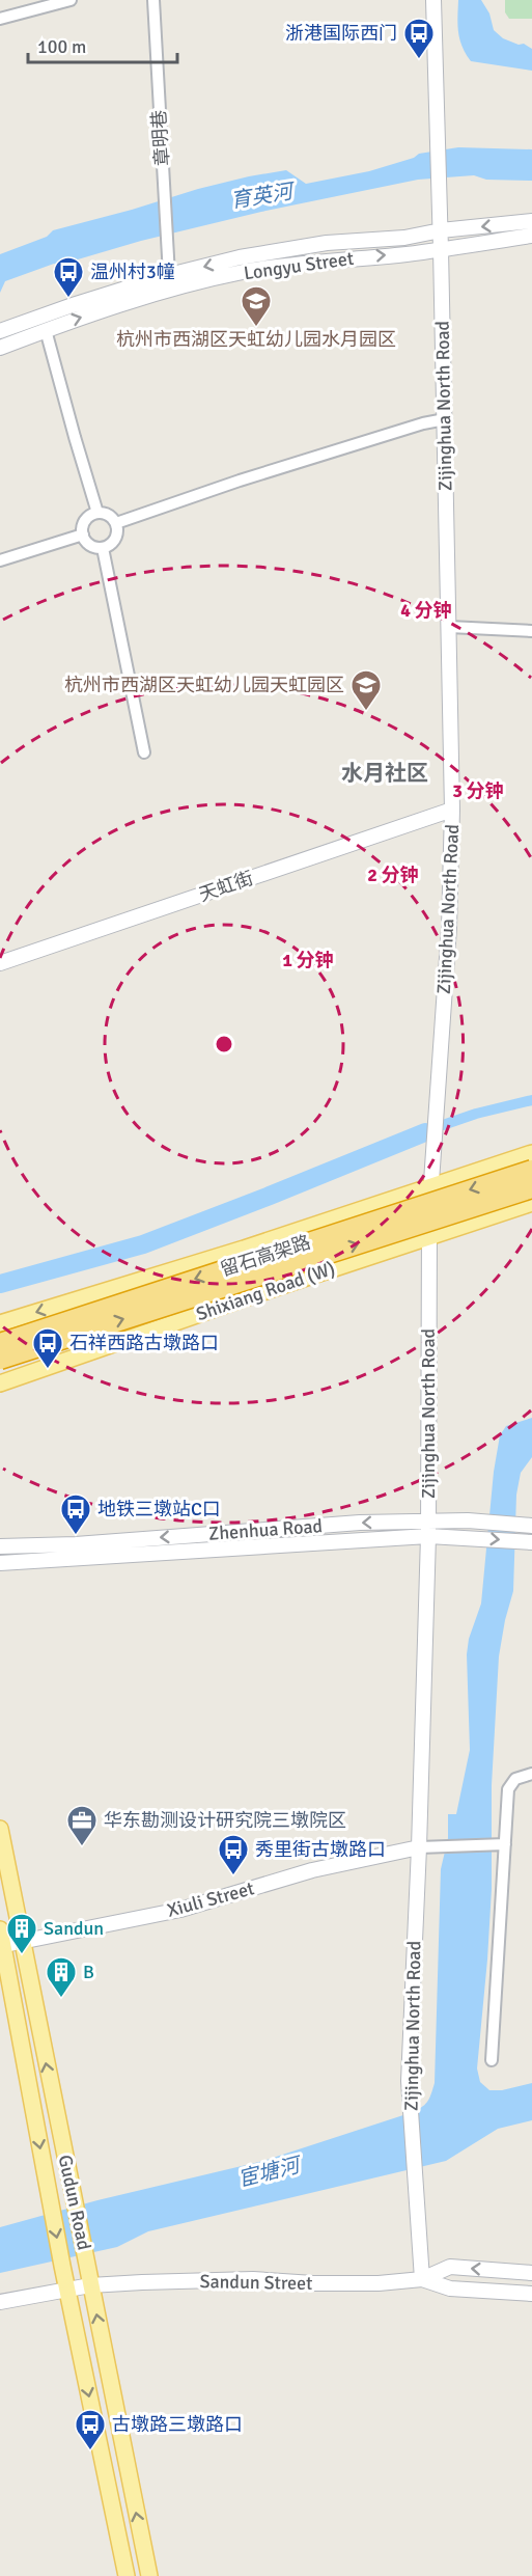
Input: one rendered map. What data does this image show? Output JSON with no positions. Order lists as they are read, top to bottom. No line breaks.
{"streets":{"highway":["留石高架路"],"main road":["Shixiang Road (W)","Gudun Road"],"street":["章明巷","Longyu Street","Zijinghua North Road","天虹街","Zhenhua Road","Xiuli Street","Sandun Street"]},"crossings":[["章明巷","Longyu Street"],["Longyu Street","Zijinghua North Road"],["Zijinghua North Road","天虹街"],["Zijinghua North Road","Shixiang Road (W)"],["Zijinghua North Road","Zhenhua Road"],["Zijinghua North Road","Xiuli Street"],["Zijinghua North Road","Sandun Street"],["Xiuli Street","Gudun Road"],["Gudun Road","Sandun Street"]],"districts":["水月社区"],"water":["育英河","宦塘河"],"places":{"bus stop":["浙港国际西门","温州村3幢","石祥西路古墩路口","地铁三墩站C口","秀里街古墩路口","古墩路三墩路口"],"school or university":["杭州市西湖区天虹幼儿园水月园区","杭州市西湖区天虹幼儿园天虹园区"],"office":["华东勘测设计研究院三墩院区"],"building":["Sandun","B"]},"scale_bar":"100 m","rings":["4 分钟","3 分钟","2 分钟","1 分钟"]}
